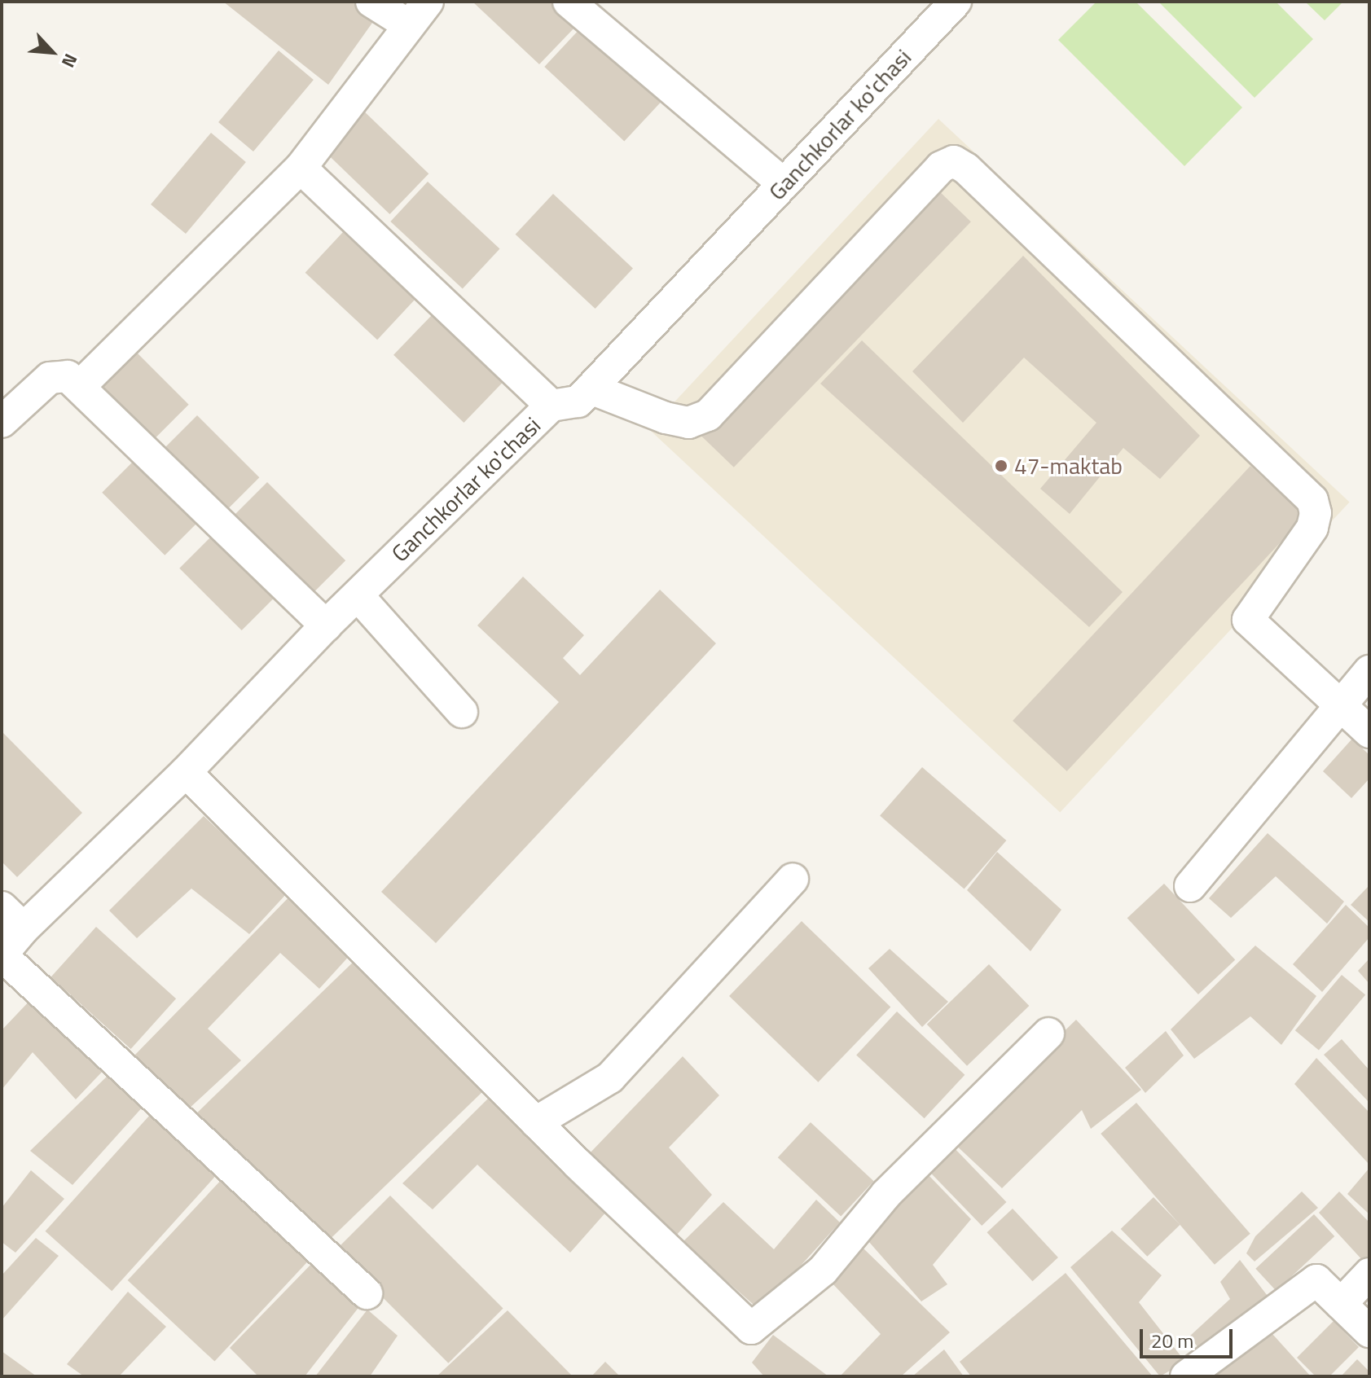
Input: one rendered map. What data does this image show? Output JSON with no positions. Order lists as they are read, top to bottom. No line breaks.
{"streets":{"street":["Ganchkorlar ko'chasi"]},"places":["47-maktab"],"scale_bar":"20 m","north":"bottom right"}
